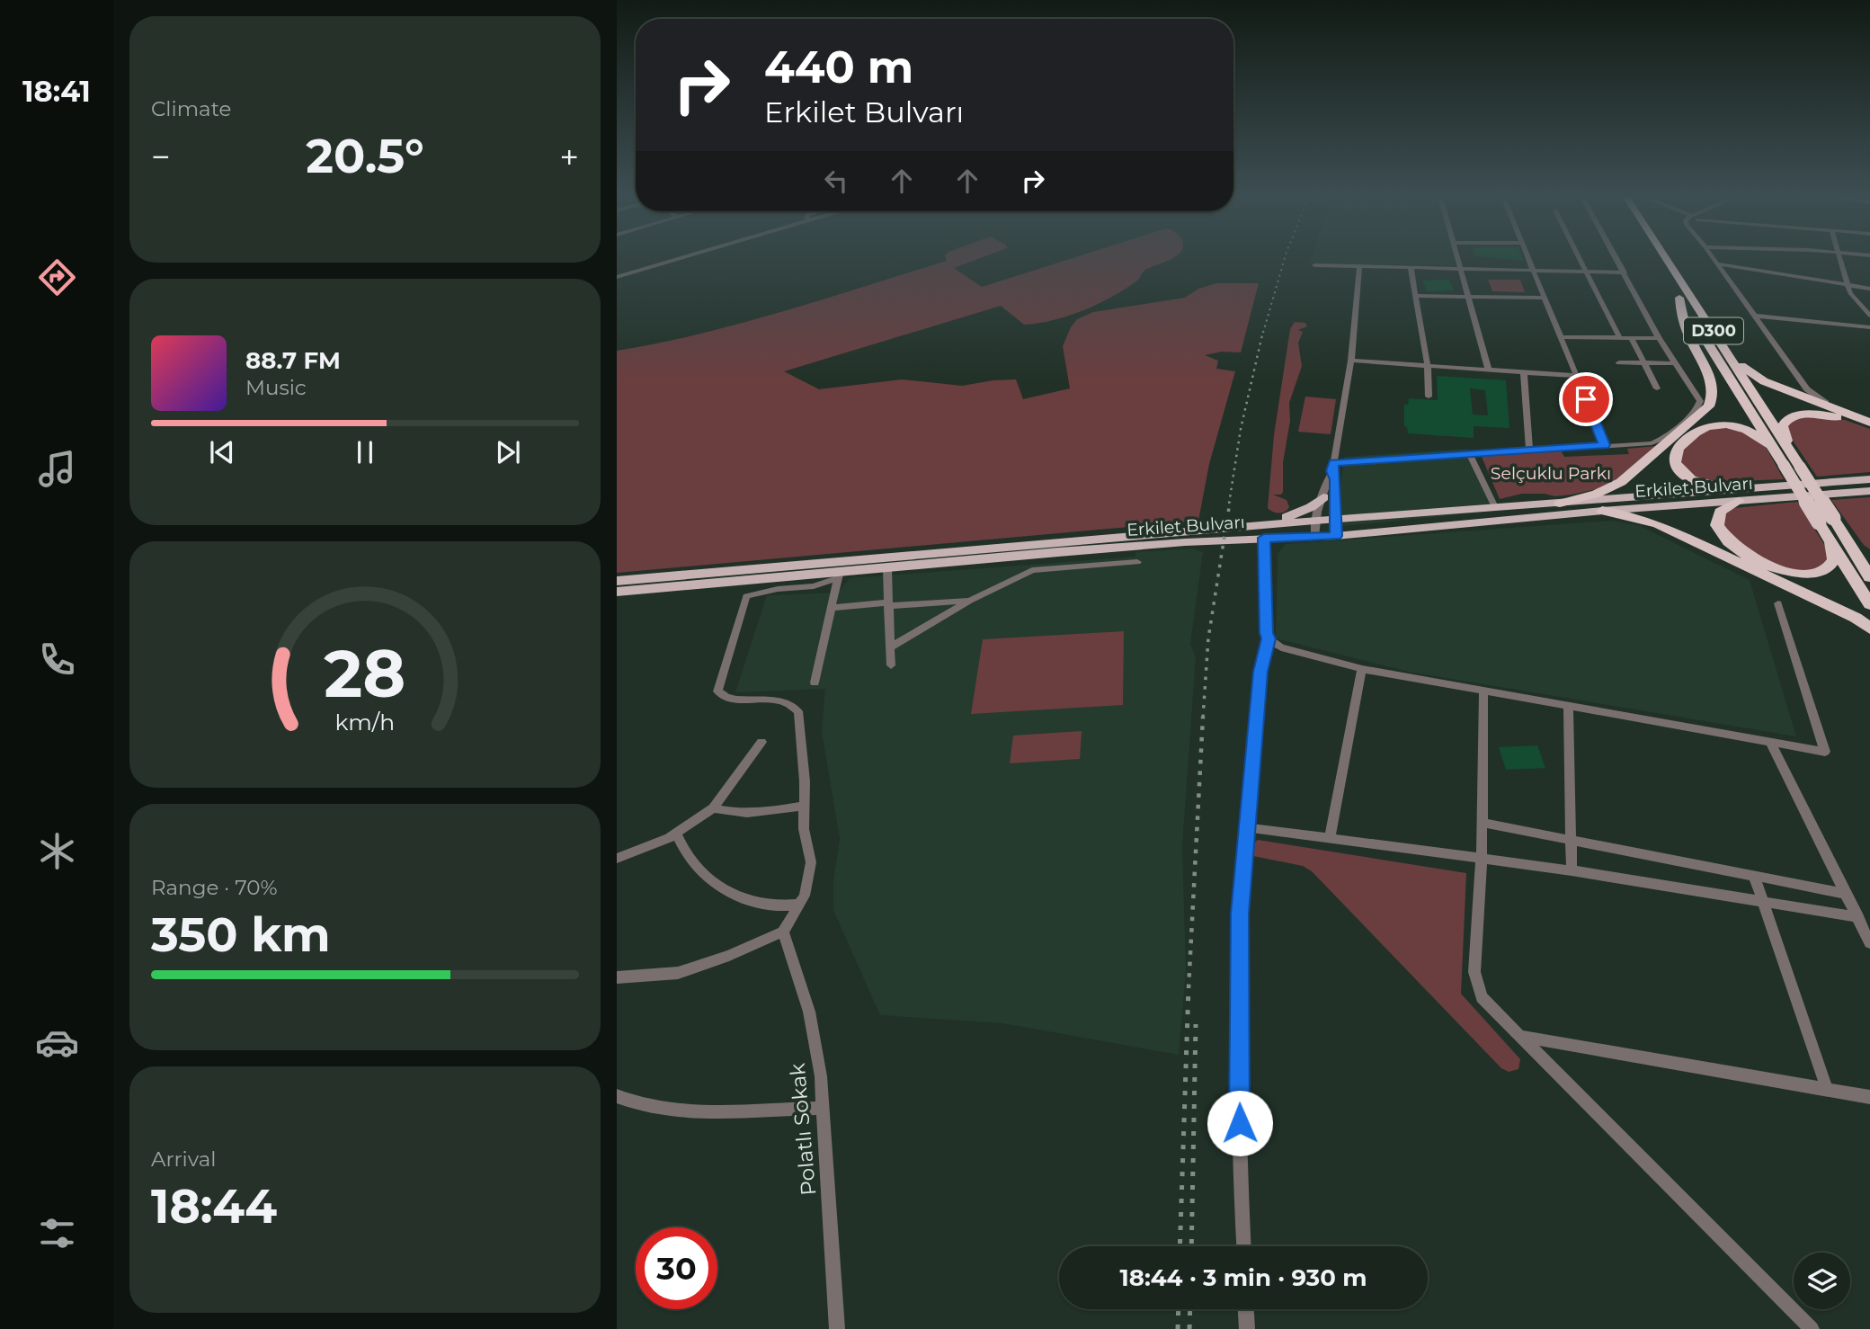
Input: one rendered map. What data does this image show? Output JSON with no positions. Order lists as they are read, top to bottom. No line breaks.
{"streets":{"highway":["D300"],"main road":["Erkilet Bulvarı"],"street":["Polatlı Sokak"]},"parks":["Selçuklu Parkı"],"page":{"tabs":"18:41","tile":["Climate",["Range · 70%","350 km"],["Arrival","18:44"]],"turn":["440 m","Erkilet Bulvarı"],"heat":["−","20.5°","+"],"song":["88.7 FM","Music"],"limit":"30","trip":"18:44 · 3 min · 930 m","gauge":["28","km/h"]}}
